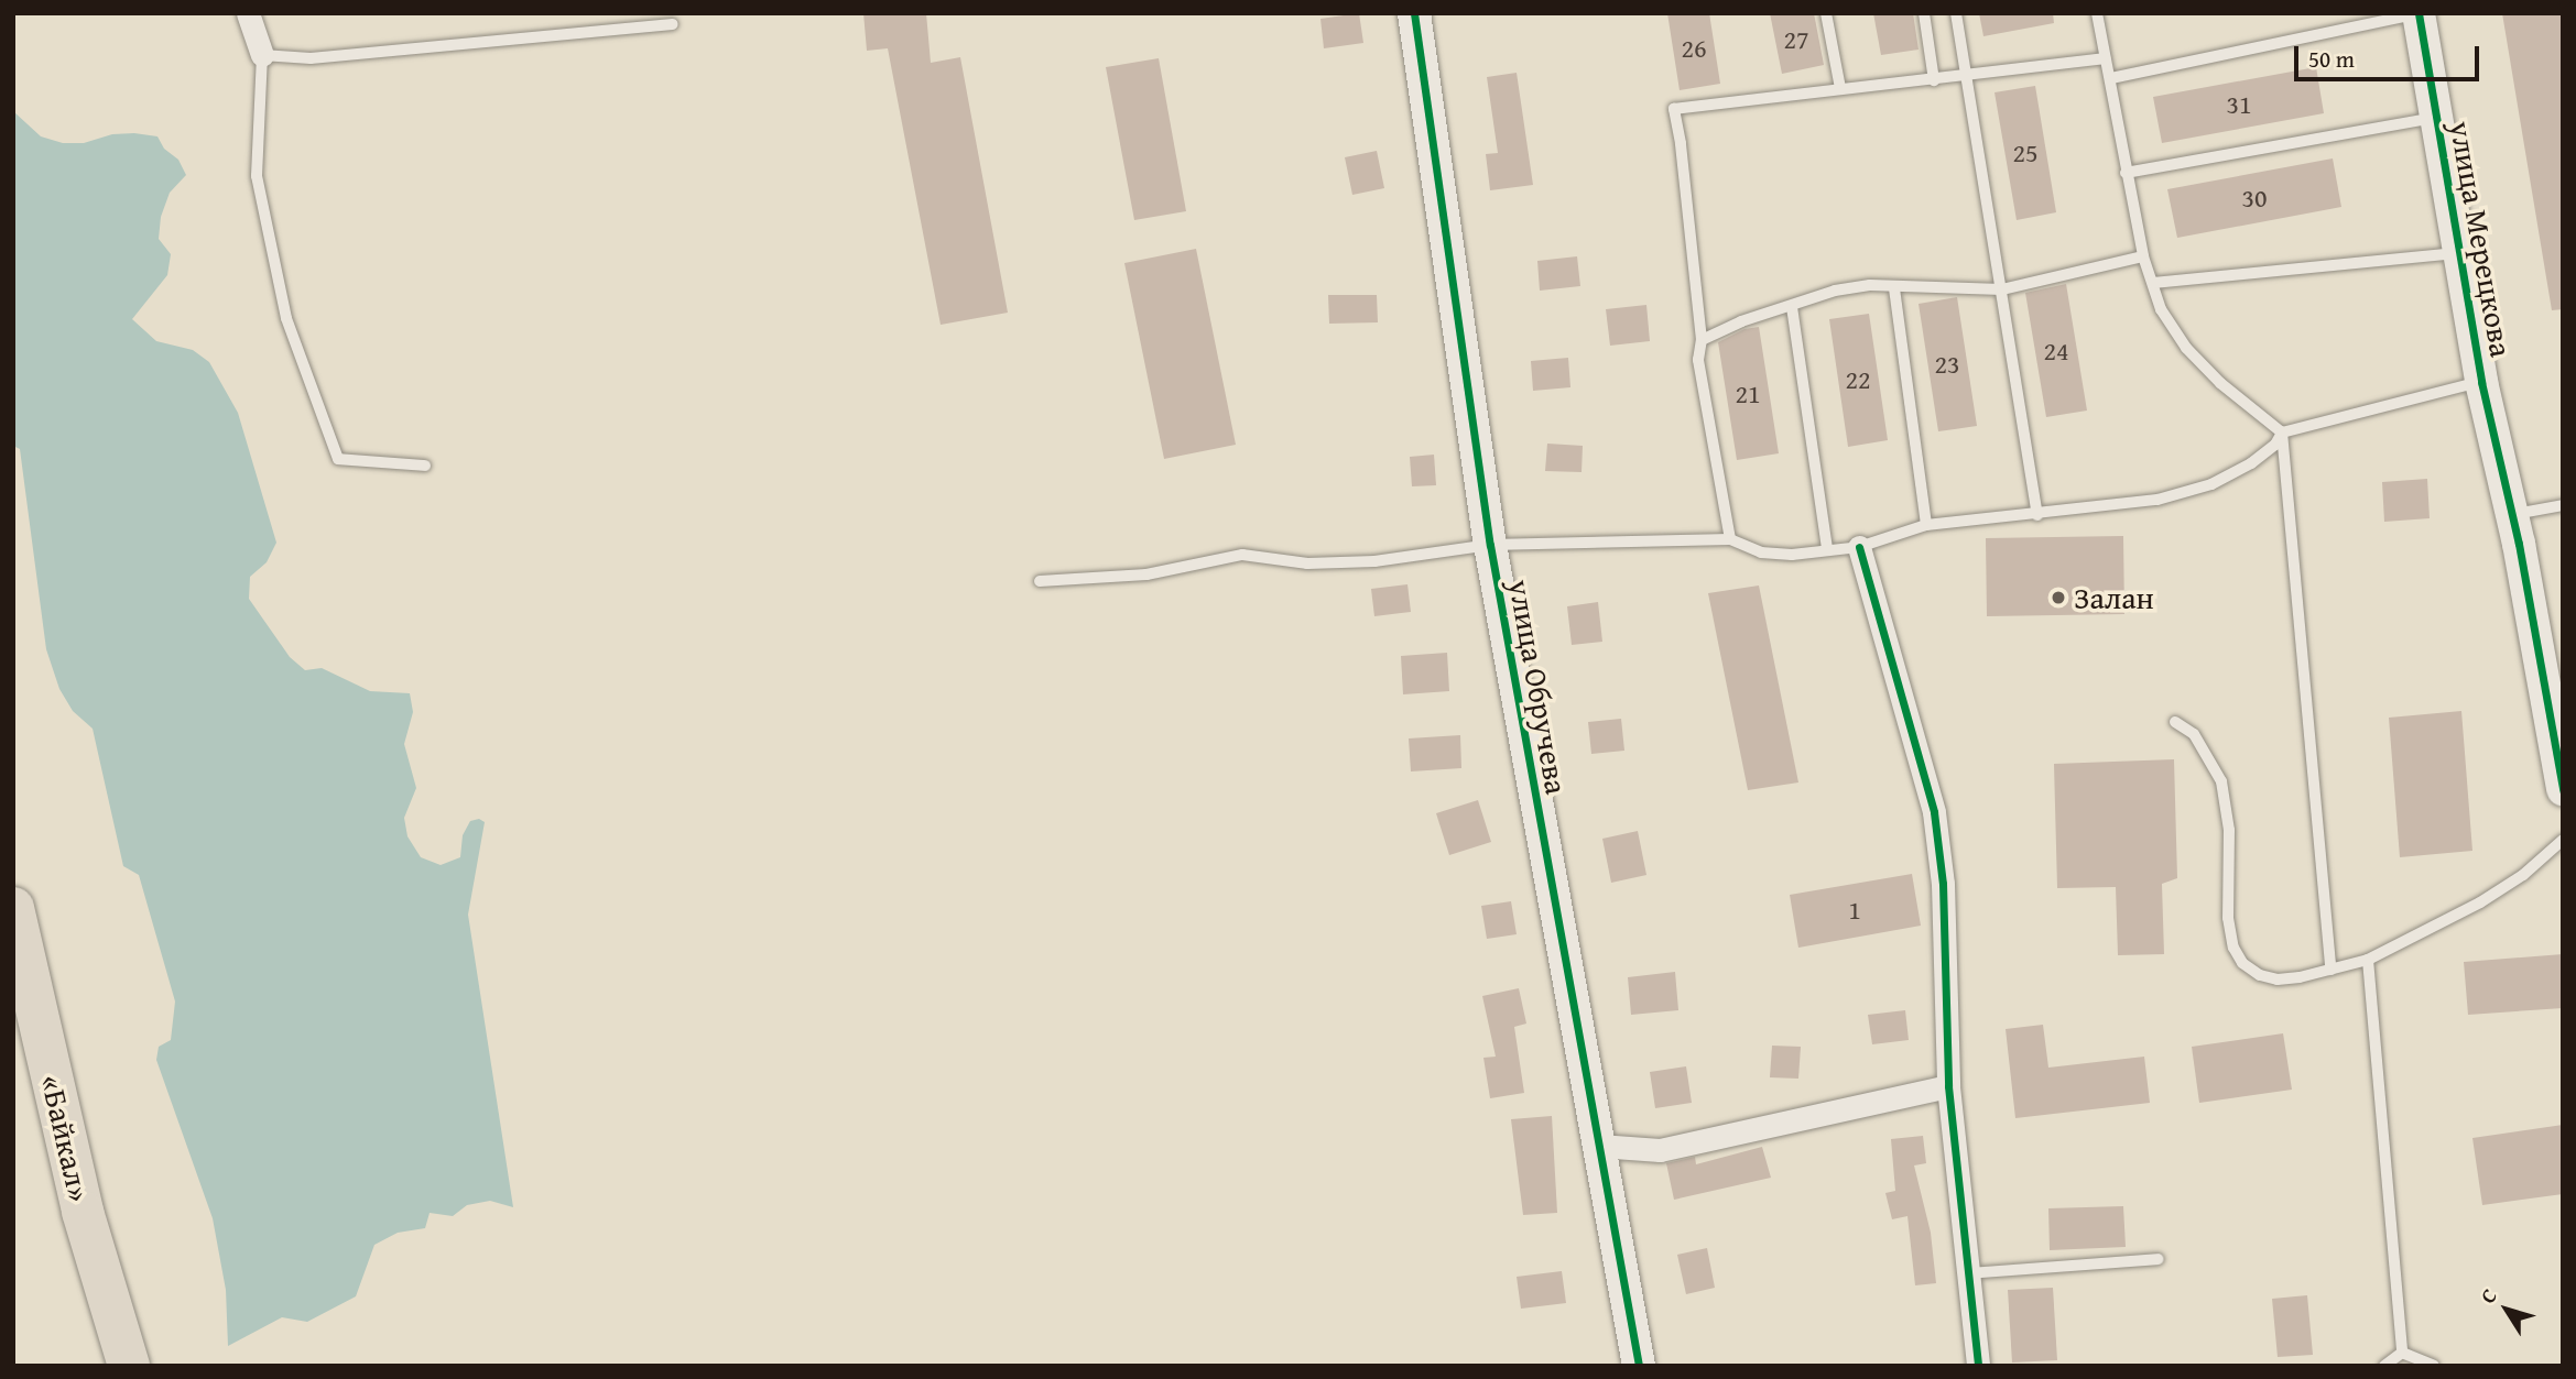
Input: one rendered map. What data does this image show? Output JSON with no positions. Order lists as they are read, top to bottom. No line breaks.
{"streets":{"highway":["«Байкал»"],"street":["улица Мерецкова","улица Обручева"]},"places":["Залан"],"house_numbers":["27","26","31","25","30","24","23","22","21","1"],"scale_bar":"50 m","north":"top left"}
